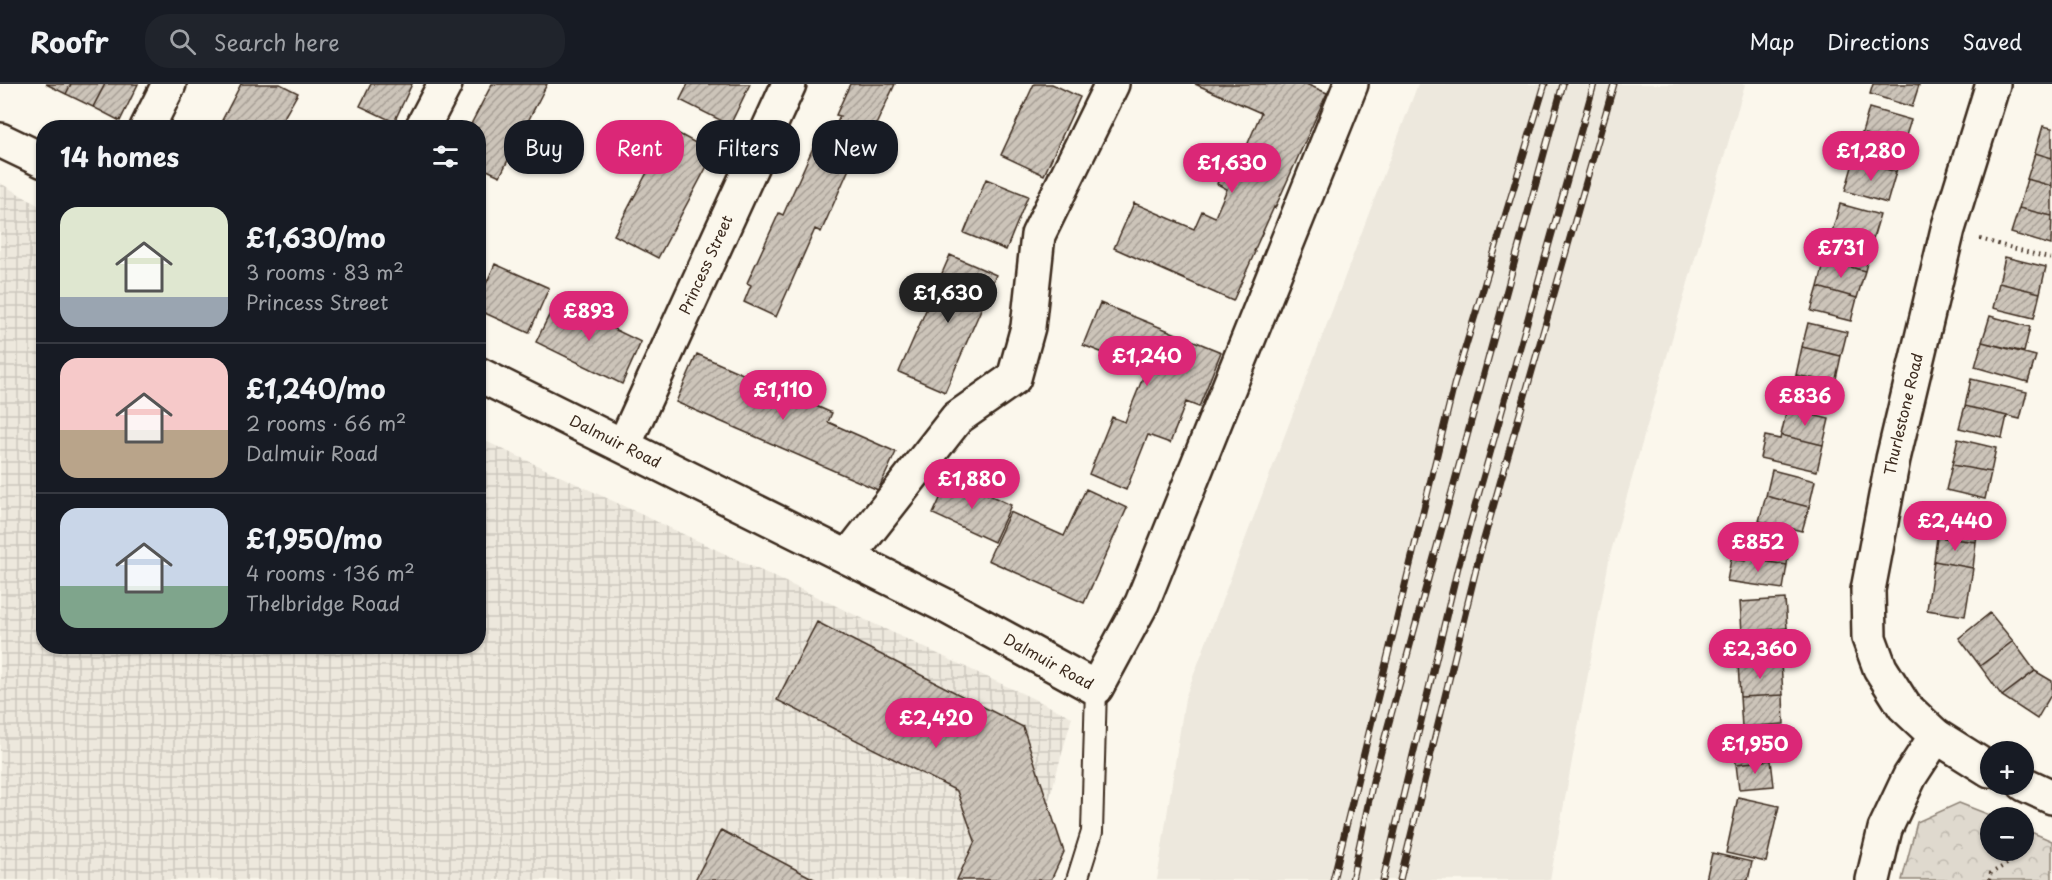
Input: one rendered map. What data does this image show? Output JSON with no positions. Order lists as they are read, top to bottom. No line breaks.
{"streets":{"street":["Princess Street","Thurlestone Road","Dalmuir Road"]},"crossings":[["Princess Street","Dalmuir Road"]],"page":{"header":"Roofr","search":"Search here","nav":["Map","Directions","Saved"],"chip":["Buy","Rent","Filters","New"],"heading":"14 homes","price":["£1,280","£1,630","£731","£1,630","£893","£1,240","£1,110","£836","£1,880","£2,440","£852","£2,360","£2,420","£1,950"],"list":[{"name":"£1,630/mo","note":"3 rooms · 83 m² · Princess Street"},{"name":"£1,240/mo","note":"2 rooms · 66 m² · Dalmuir Road"},{"name":"£1,950/mo","note":"4 rooms · 136 m² · Thelbridge Road"}],"map_buttons":["+","−"]}}
